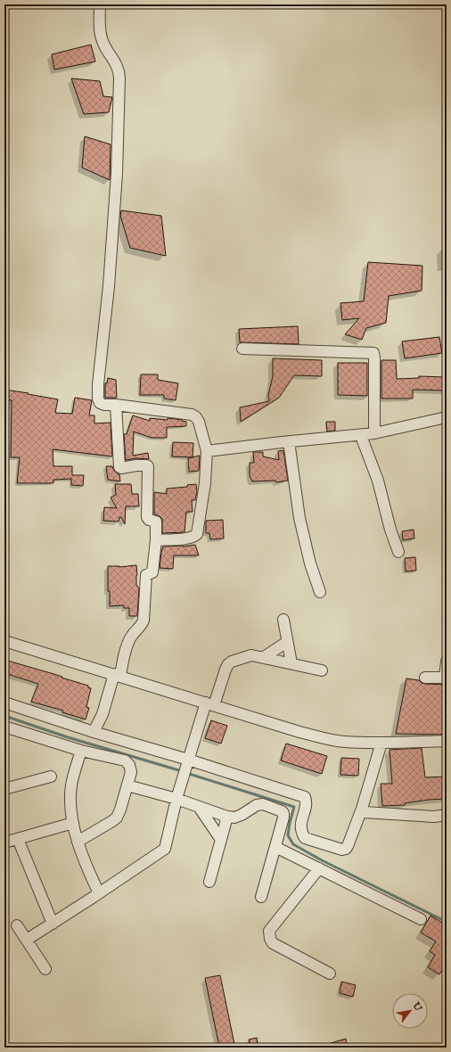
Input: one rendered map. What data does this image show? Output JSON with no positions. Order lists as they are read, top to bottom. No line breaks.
{"north":"top right"}
